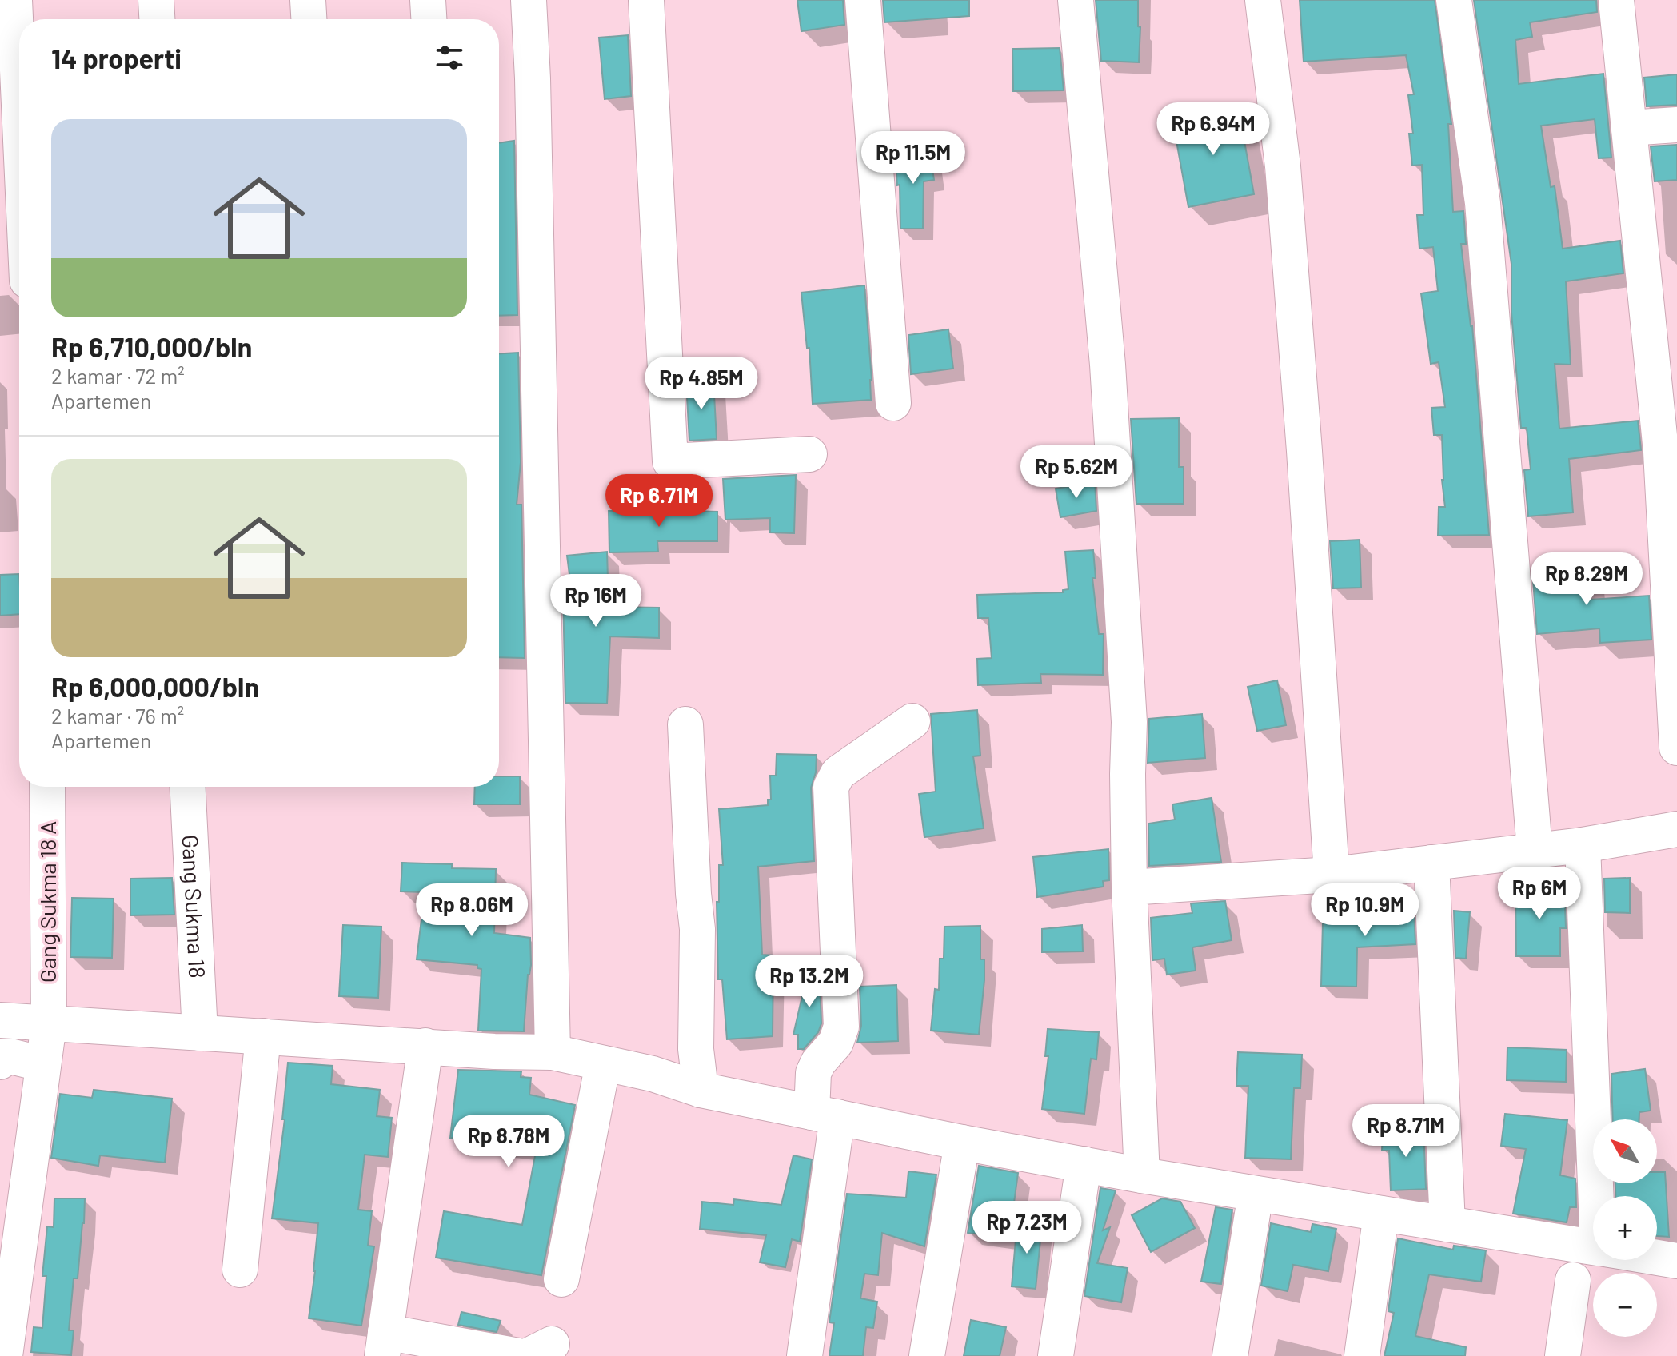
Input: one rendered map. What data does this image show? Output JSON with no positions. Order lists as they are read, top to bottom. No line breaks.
{"streets":{"street":["Gang Sukma 18 A","Gang Sukma 18"]},"north":"top left","page":{"heading":"14 properti","list":[{"name":"Rp 6,710,000/bln","note":"2 kamar · 72 m² · Apartemen"},{"name":"Rp 6,000,000/bln","note":"2 kamar · 76 m² · Apartemen"}],"price":["Rp 6.94M","Rp 11.5M","Rp 4.85M","Rp 5.62M","Rp 6.71M","Rp 8.29M","Rp 16M","Rp 6M","Rp 8.06M","Rp 10.9M","Rp 13.2M","Rp 8.71M","Rp 8.78M","Rp 7.23M"],"map_buttons":["+","−"]}}
